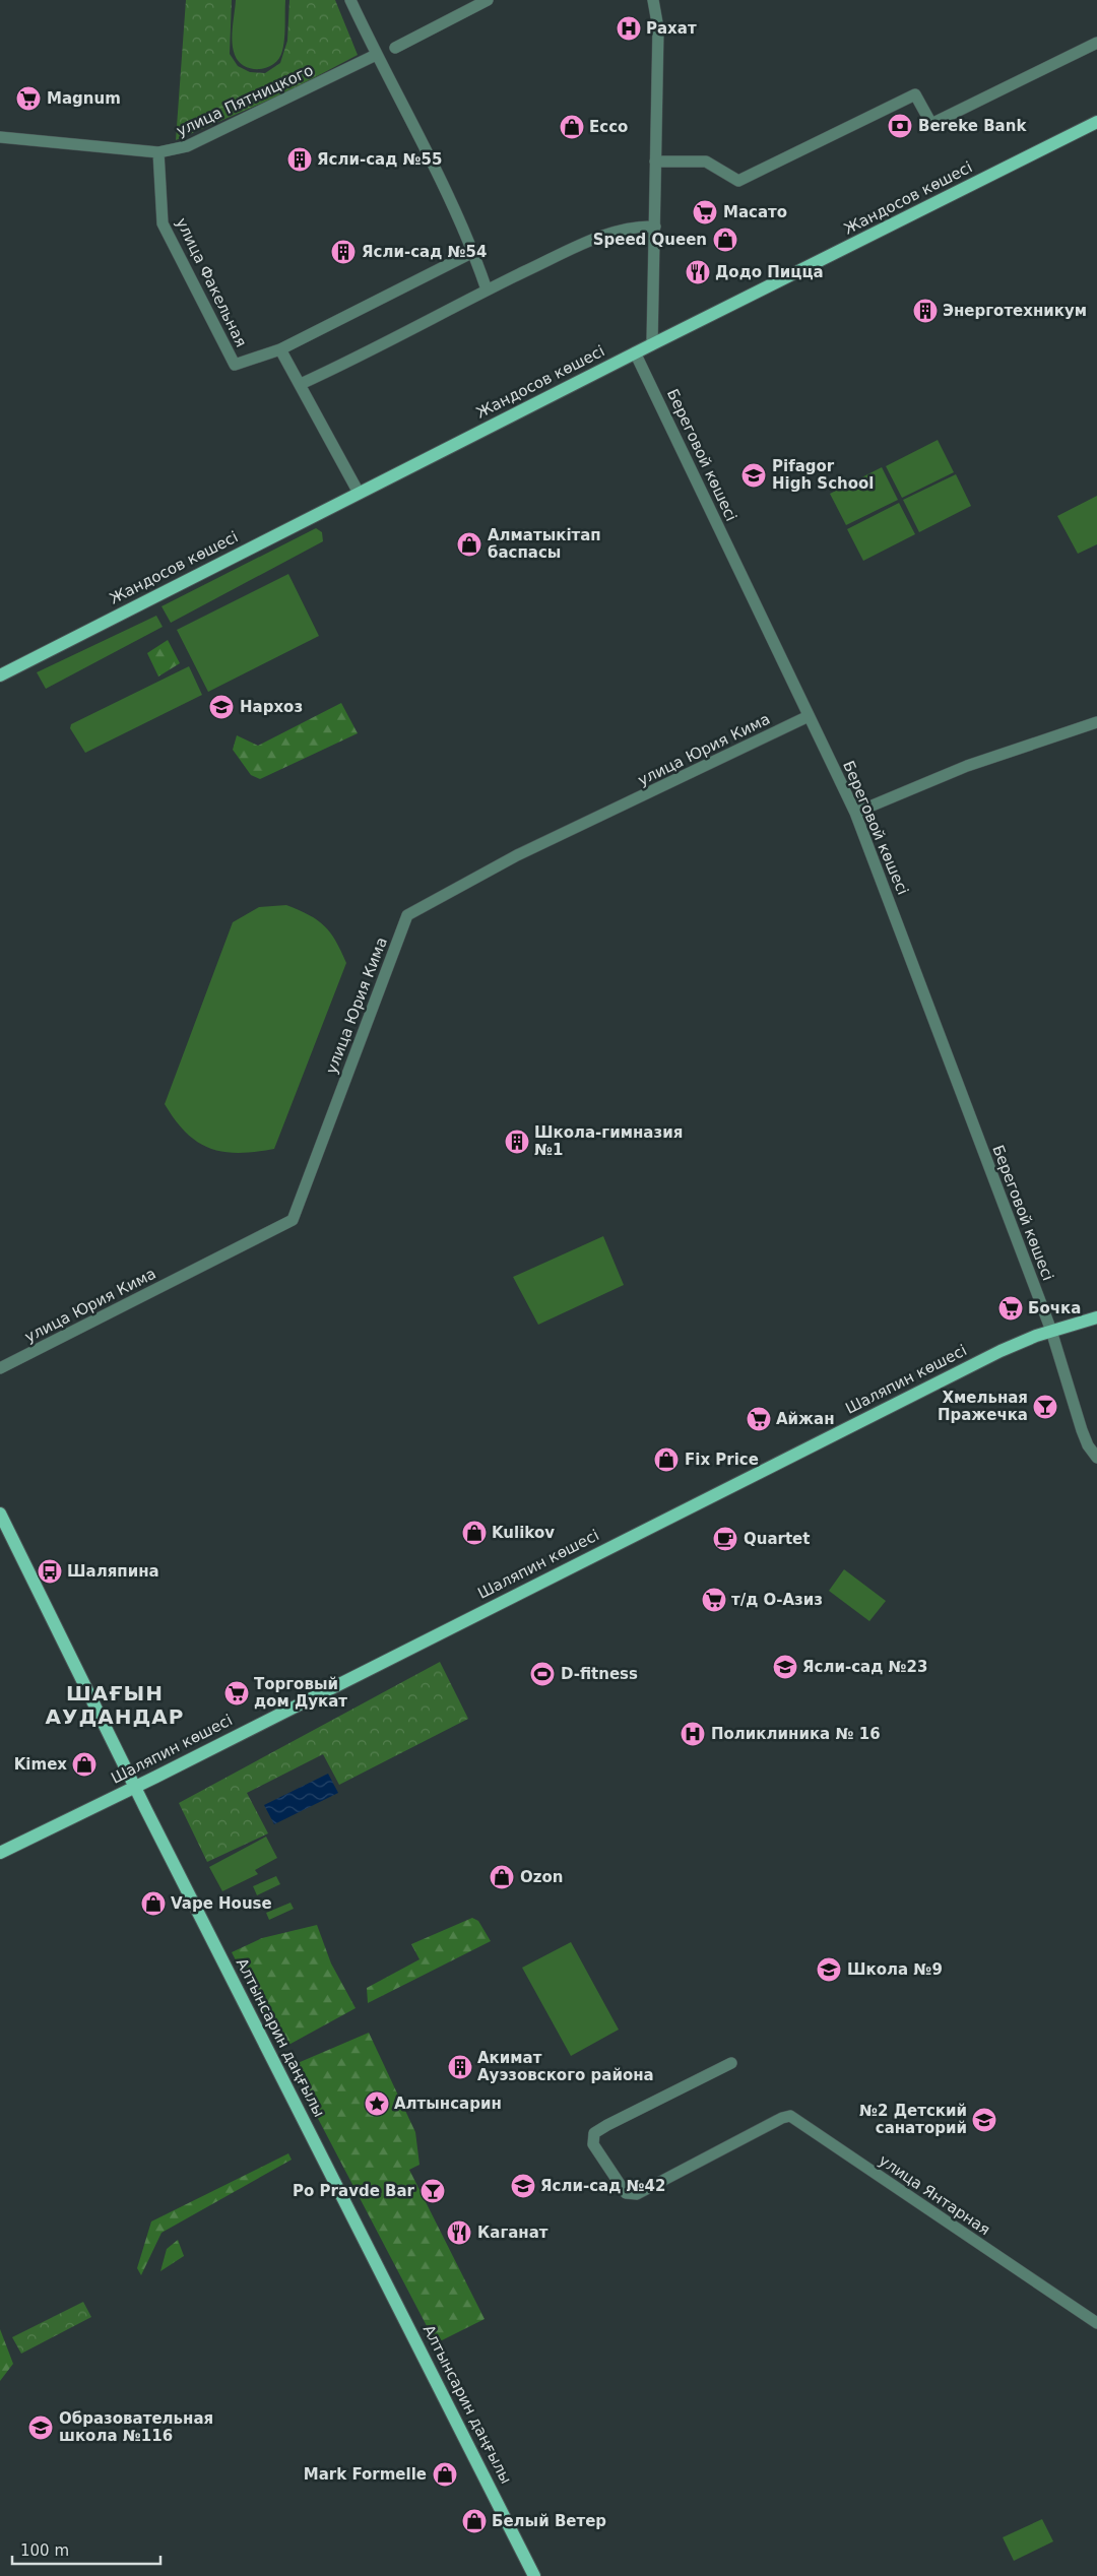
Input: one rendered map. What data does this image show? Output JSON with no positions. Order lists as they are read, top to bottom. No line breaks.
{"streets":{"main road":["Жандосов көшесі","Шаляпин көшесі","Алтынсарин даңғылы"],"street":["улица Пятницкого","улица Факельная","Береговой көшесі","улица Юрия Кима","улица Янтарная"]},"crossings":[["улица Пятницкого","улица Факельная"],["Жандосов көшесі","Береговой көшесі"],["Береговой көшесі","улица Юрия Кима"],["Береговой көшесі","Шаляпин көшесі"],["Шаляпин көшесі","Алтынсарин даңғылы"]],"districts":["ШАҒЫН АУДАНДАР"],"places":{"hospital":["Рахат","Поликлиника № 16"],"supermarket":["Magnum","Масато","Бочка","Айжан","т/д О-Азиз","Торговый дом Дукат"],"bank":["Bereke Bank"],"shop":["Ecco","Speed Queen","Алматыкітап баспасы","Fix Price","Kulikov","Kimex","Ozon","Vape House","Mark Formelle","Белый Ветер"],"building":["Ясли-сад №55","Ясли-сад №54","Энерготехникум","Школа-гимназия №1","Акимат Ауэзовского района"],"restaurant":["Додо Пицца","Каганат"],"school or university":["Pifagor High School","Нархоз","Ясли-сад №23","Школа №9","№2 Детский санаторий","Ясли-сад №42","Образовательная школа №116"],"bar":["Хмельная Пражечка","Po Pravde Bar"],"cafe":["Quartet"],"bus stop":["Шаляпина"],"sports":["D-fitness"],"place":["Алтынсарин"]},"scale_bar":"100 m"}
